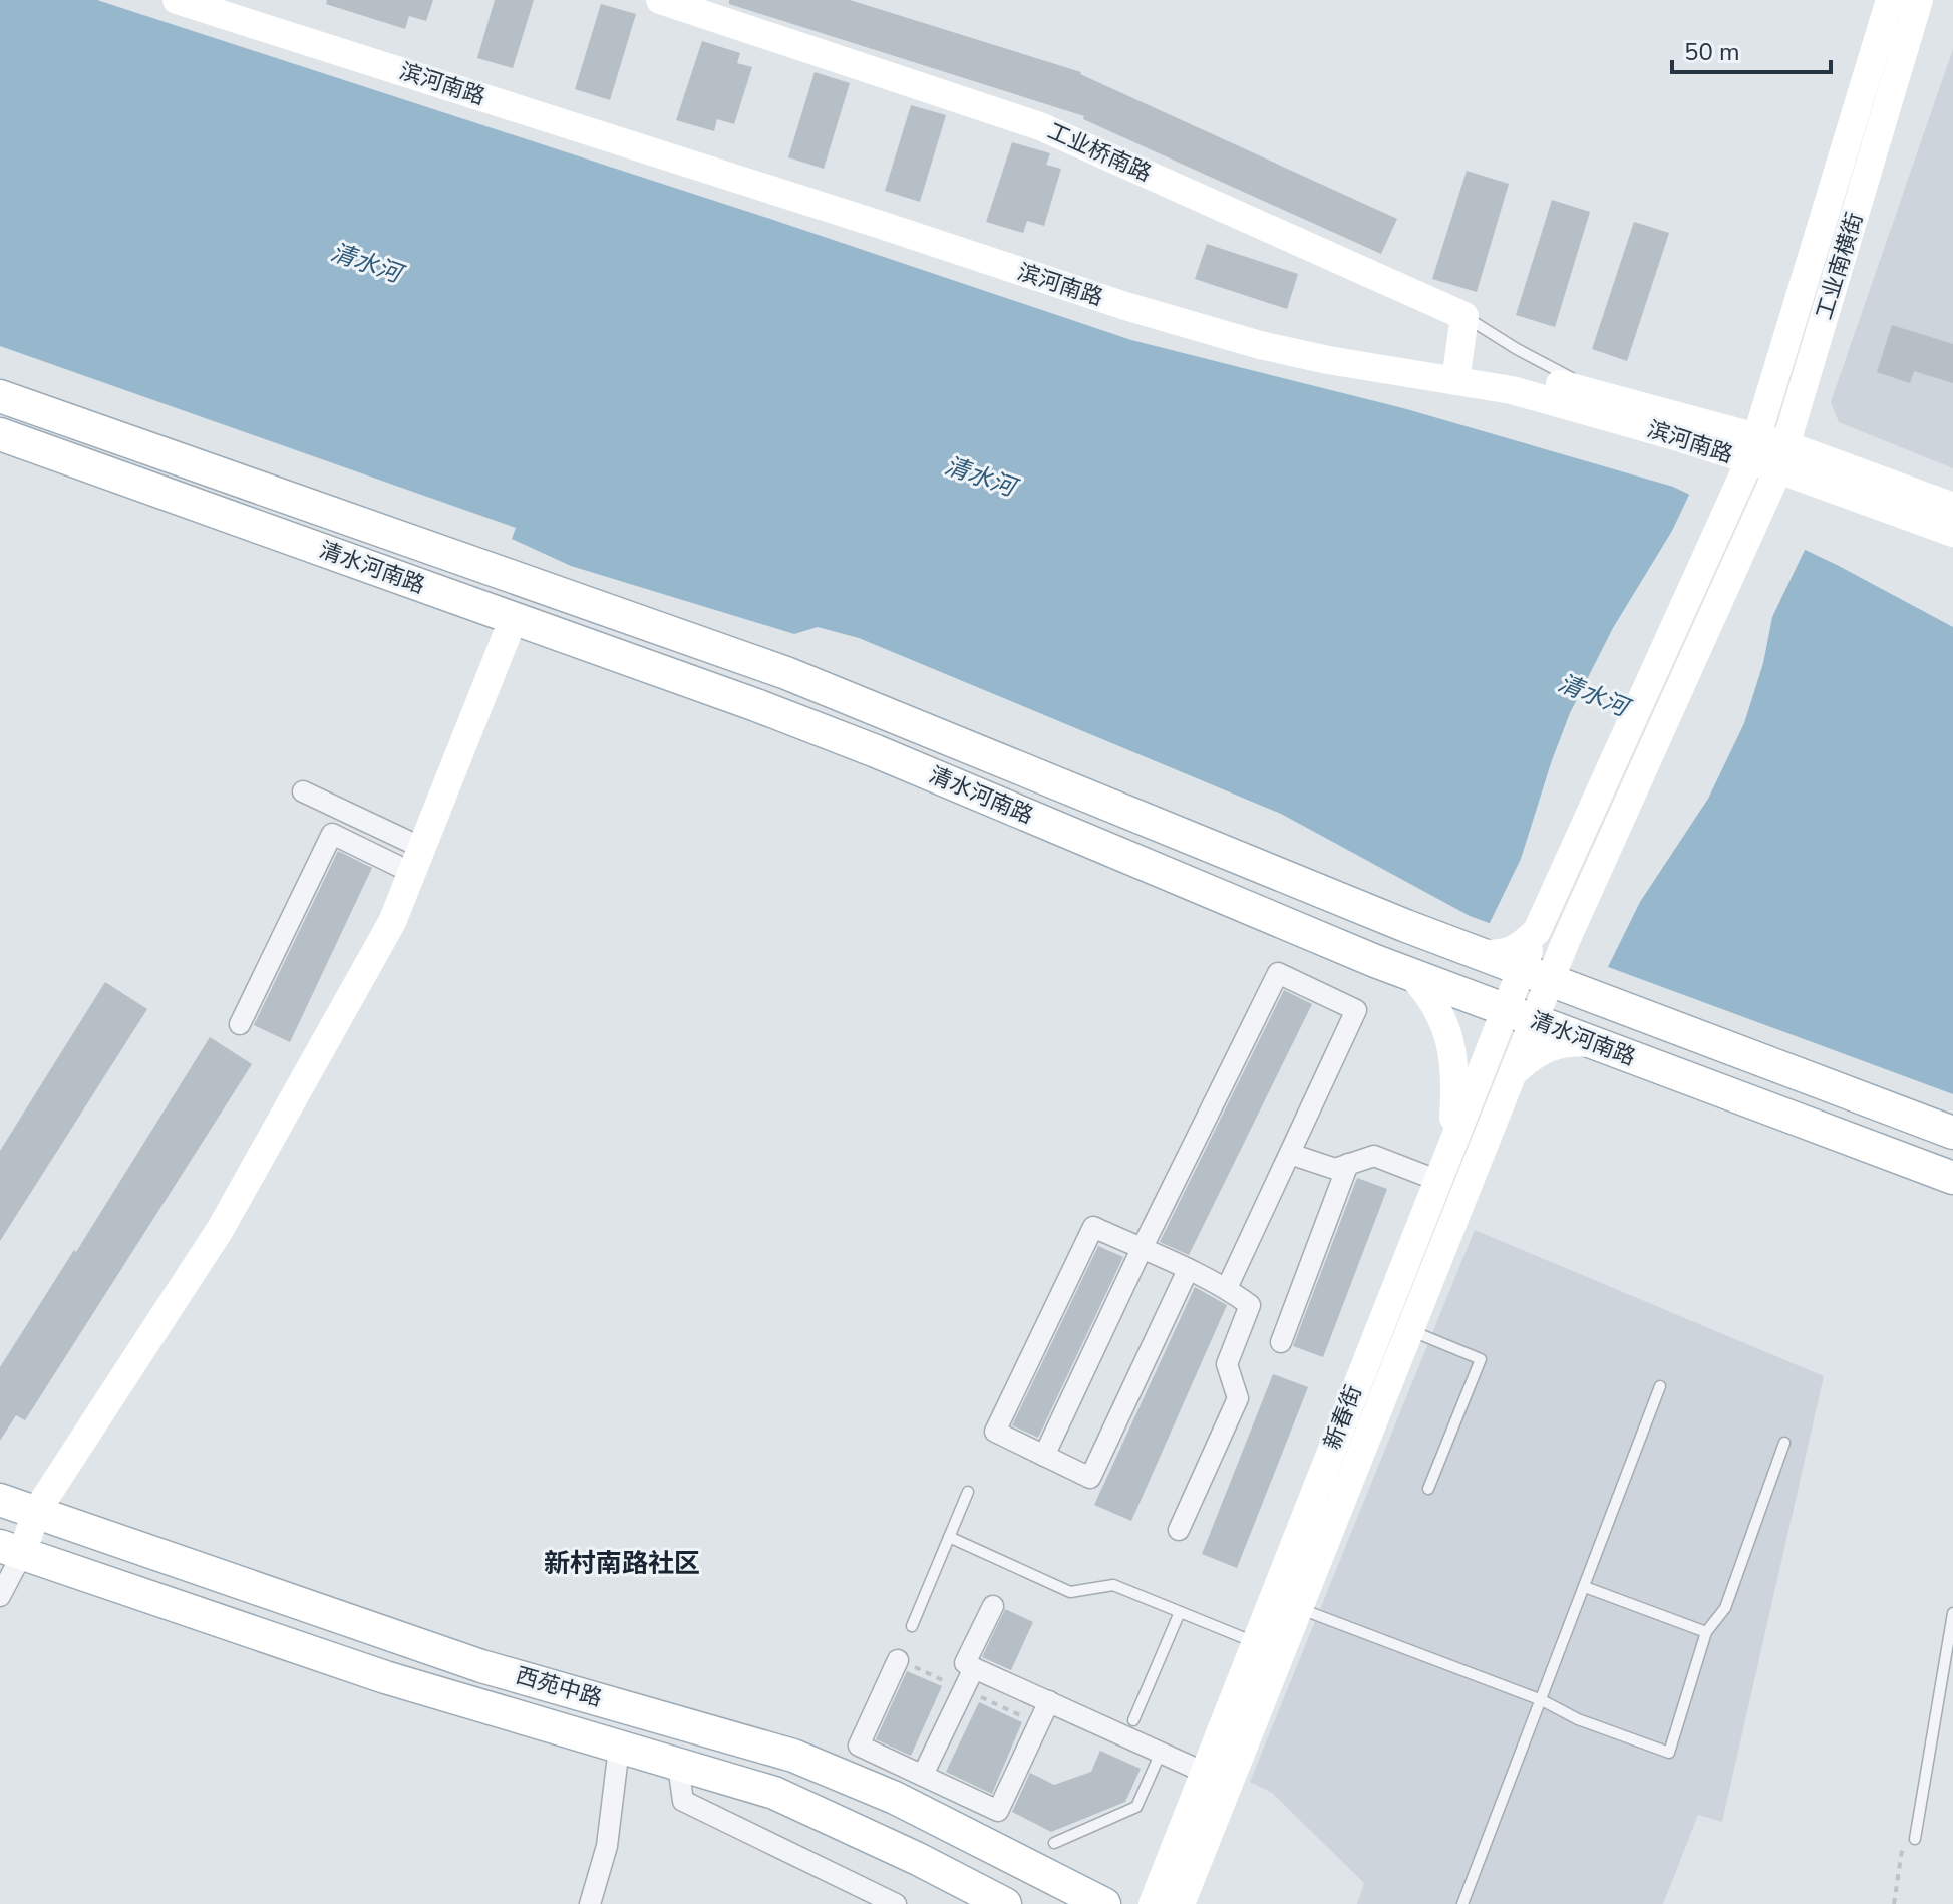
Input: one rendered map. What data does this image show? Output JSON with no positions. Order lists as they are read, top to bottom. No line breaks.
{"streets":{"main road":["滨河南路","工业桥南路","工业南横街","清水河南路","新春街","西苑中路"]},"crossings":[["滨河南路","工业南横街"],["工业南横街","新春街"],["清水河南路","新春街"]],"districts":["新村南路社区"],"water":["清水河"],"scale_bar":"50 m"}
